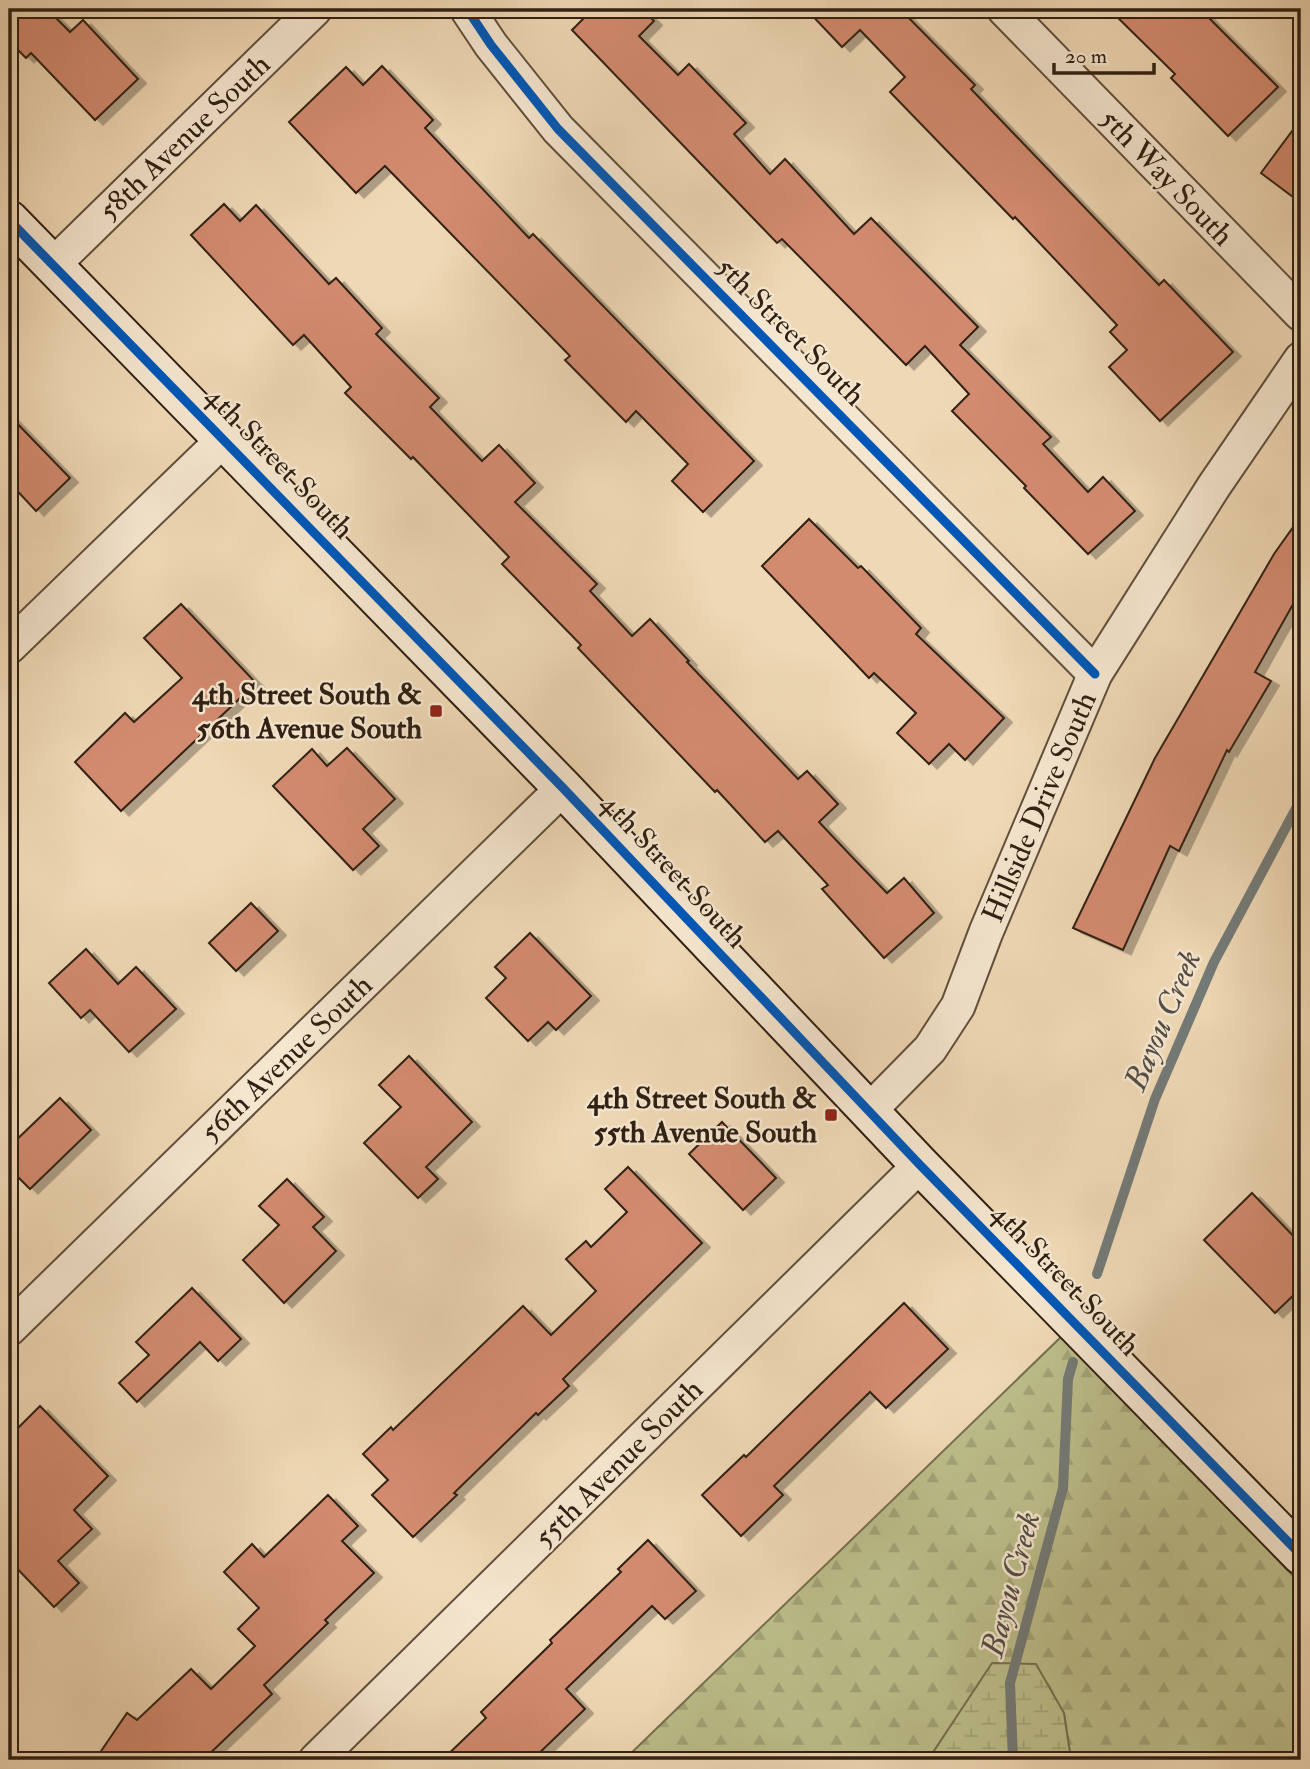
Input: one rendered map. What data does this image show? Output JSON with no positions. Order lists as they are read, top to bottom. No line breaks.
{"streets":{"street":["58th Avenue South","5th Way South","5th Street South","4th Street South","Hillside Drive South","56th Avenue South","55th Avenue South"]},"crossings":[["58th Avenue South","4th Street South"],["5th Street South","Hillside Drive South"],["4th Street South","Hillside Drive South"],["4th Street South","56th Avenue South"],["4th Street South","55th Avenue South"]],"water":["Bayou Creek"],"places":{"transit":["4th Street South & 56th Avenue South","4th Street South & 55th Avenue South"]},"scale_bar":"20 m"}
